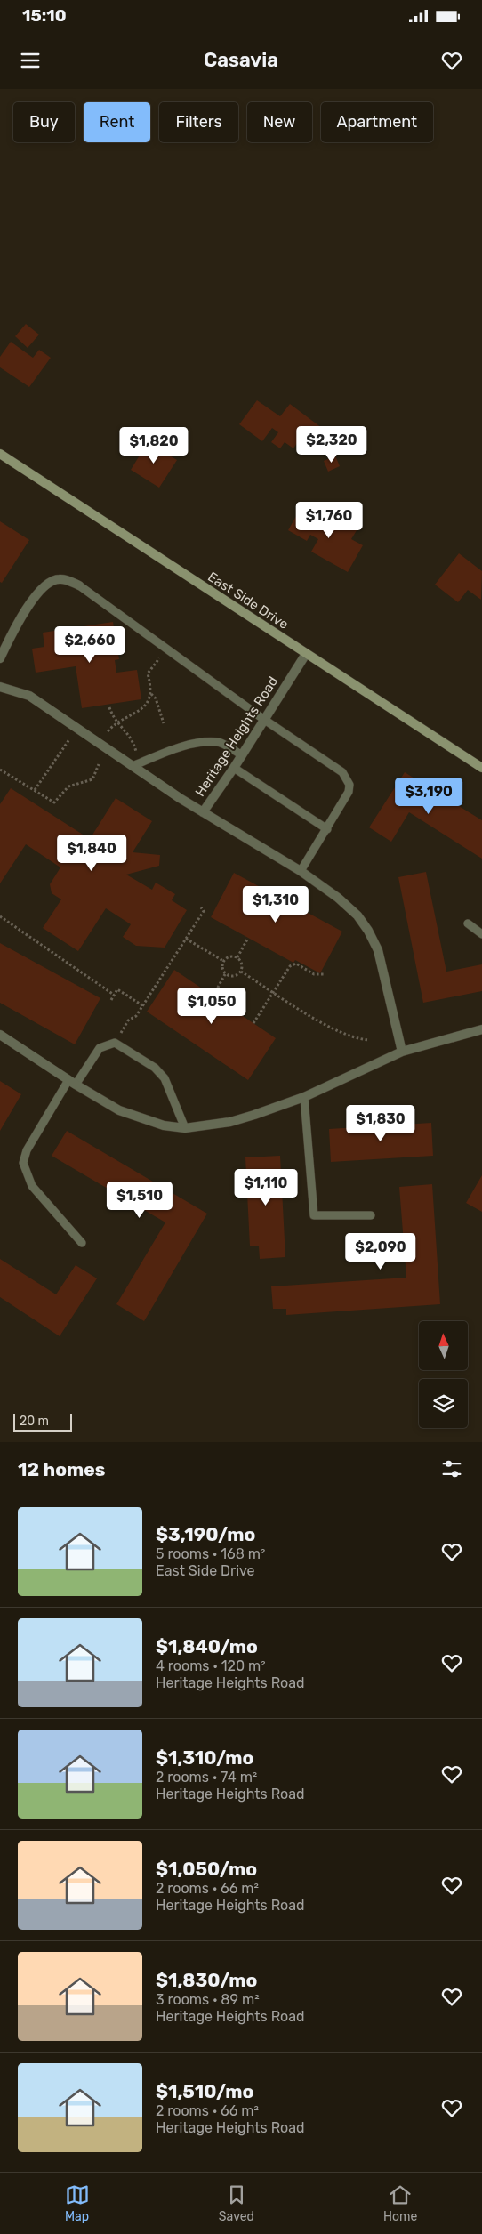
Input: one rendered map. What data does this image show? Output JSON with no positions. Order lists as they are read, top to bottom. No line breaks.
{"streets":{"main road":["East Side Drive"],"street":["Heritage Heights Road"]},"crossings":[["East Side Drive","Heritage Heights Road"]],"scale_bar":"20 m","north":"top","page":{"status":"15:10","header":"Casavia","chip":["Buy","Rent","Filters","New","Apartment"],"price":["$2,320","$1,820","$1,760","$2,660","$3,190","$1,840","$1,310","$1,050","$1,830","$1,110","$1,510","$2,090"],"scale":"20 m","heading":"12 homes","list":[{"name":"$3,190/mo","note":"5 rooms · 168 m² · East Side Drive"},{"name":"$1,840/mo","note":"4 rooms · 120 m² · Heritage Heights Road"},{"name":"$1,310/mo","note":"2 rooms · 74 m² · Heritage Heights Road"},{"name":"$1,050/mo","note":"2 rooms · 66 m² · Heritage Heights Road"},{"name":"$1,830/mo","note":"3 rooms · 89 m² · Heritage Heights Road"},{"name":"$1,510/mo","note":"2 rooms · 66 m² · Heritage Heights Road"}],"tabs":["Map","Saved","Home"]}}
